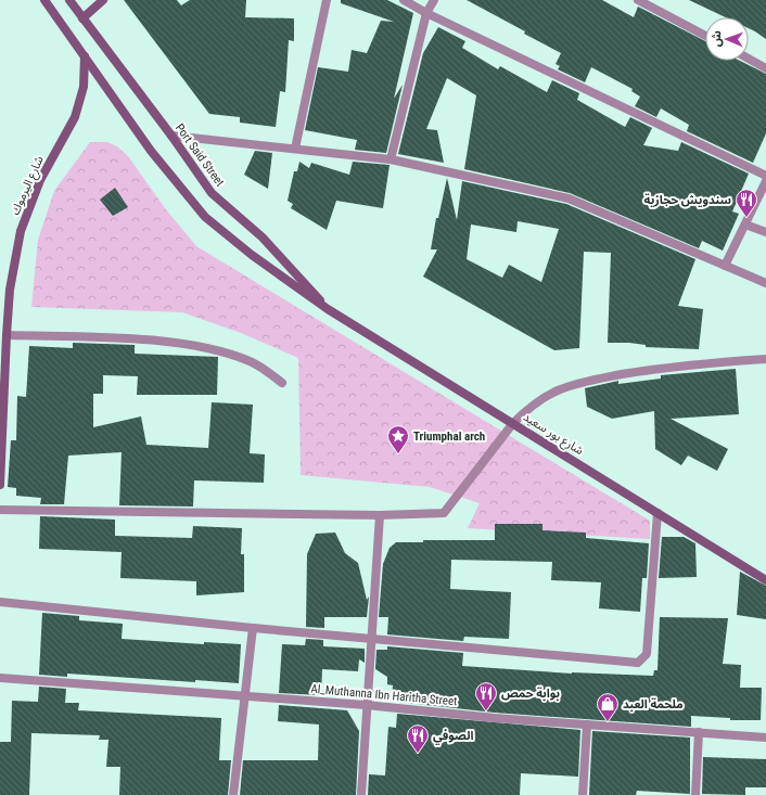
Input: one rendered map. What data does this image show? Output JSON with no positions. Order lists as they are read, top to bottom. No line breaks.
{"streets":{"main road":["Port Said Street","شارع اليرموك","شارع بور سعيد"],"street":["Al_Muthanna Ibn Haritha Street"]},"crossings":[["Port Said Street","شارع بور سعيد"]],"places":{"restaurant":["سندويش حجازية","بوابة حمص","الصوفي"],"place":["Triumphal arch"],"shop":["ملحمة العبد"]},"north":"left"}
